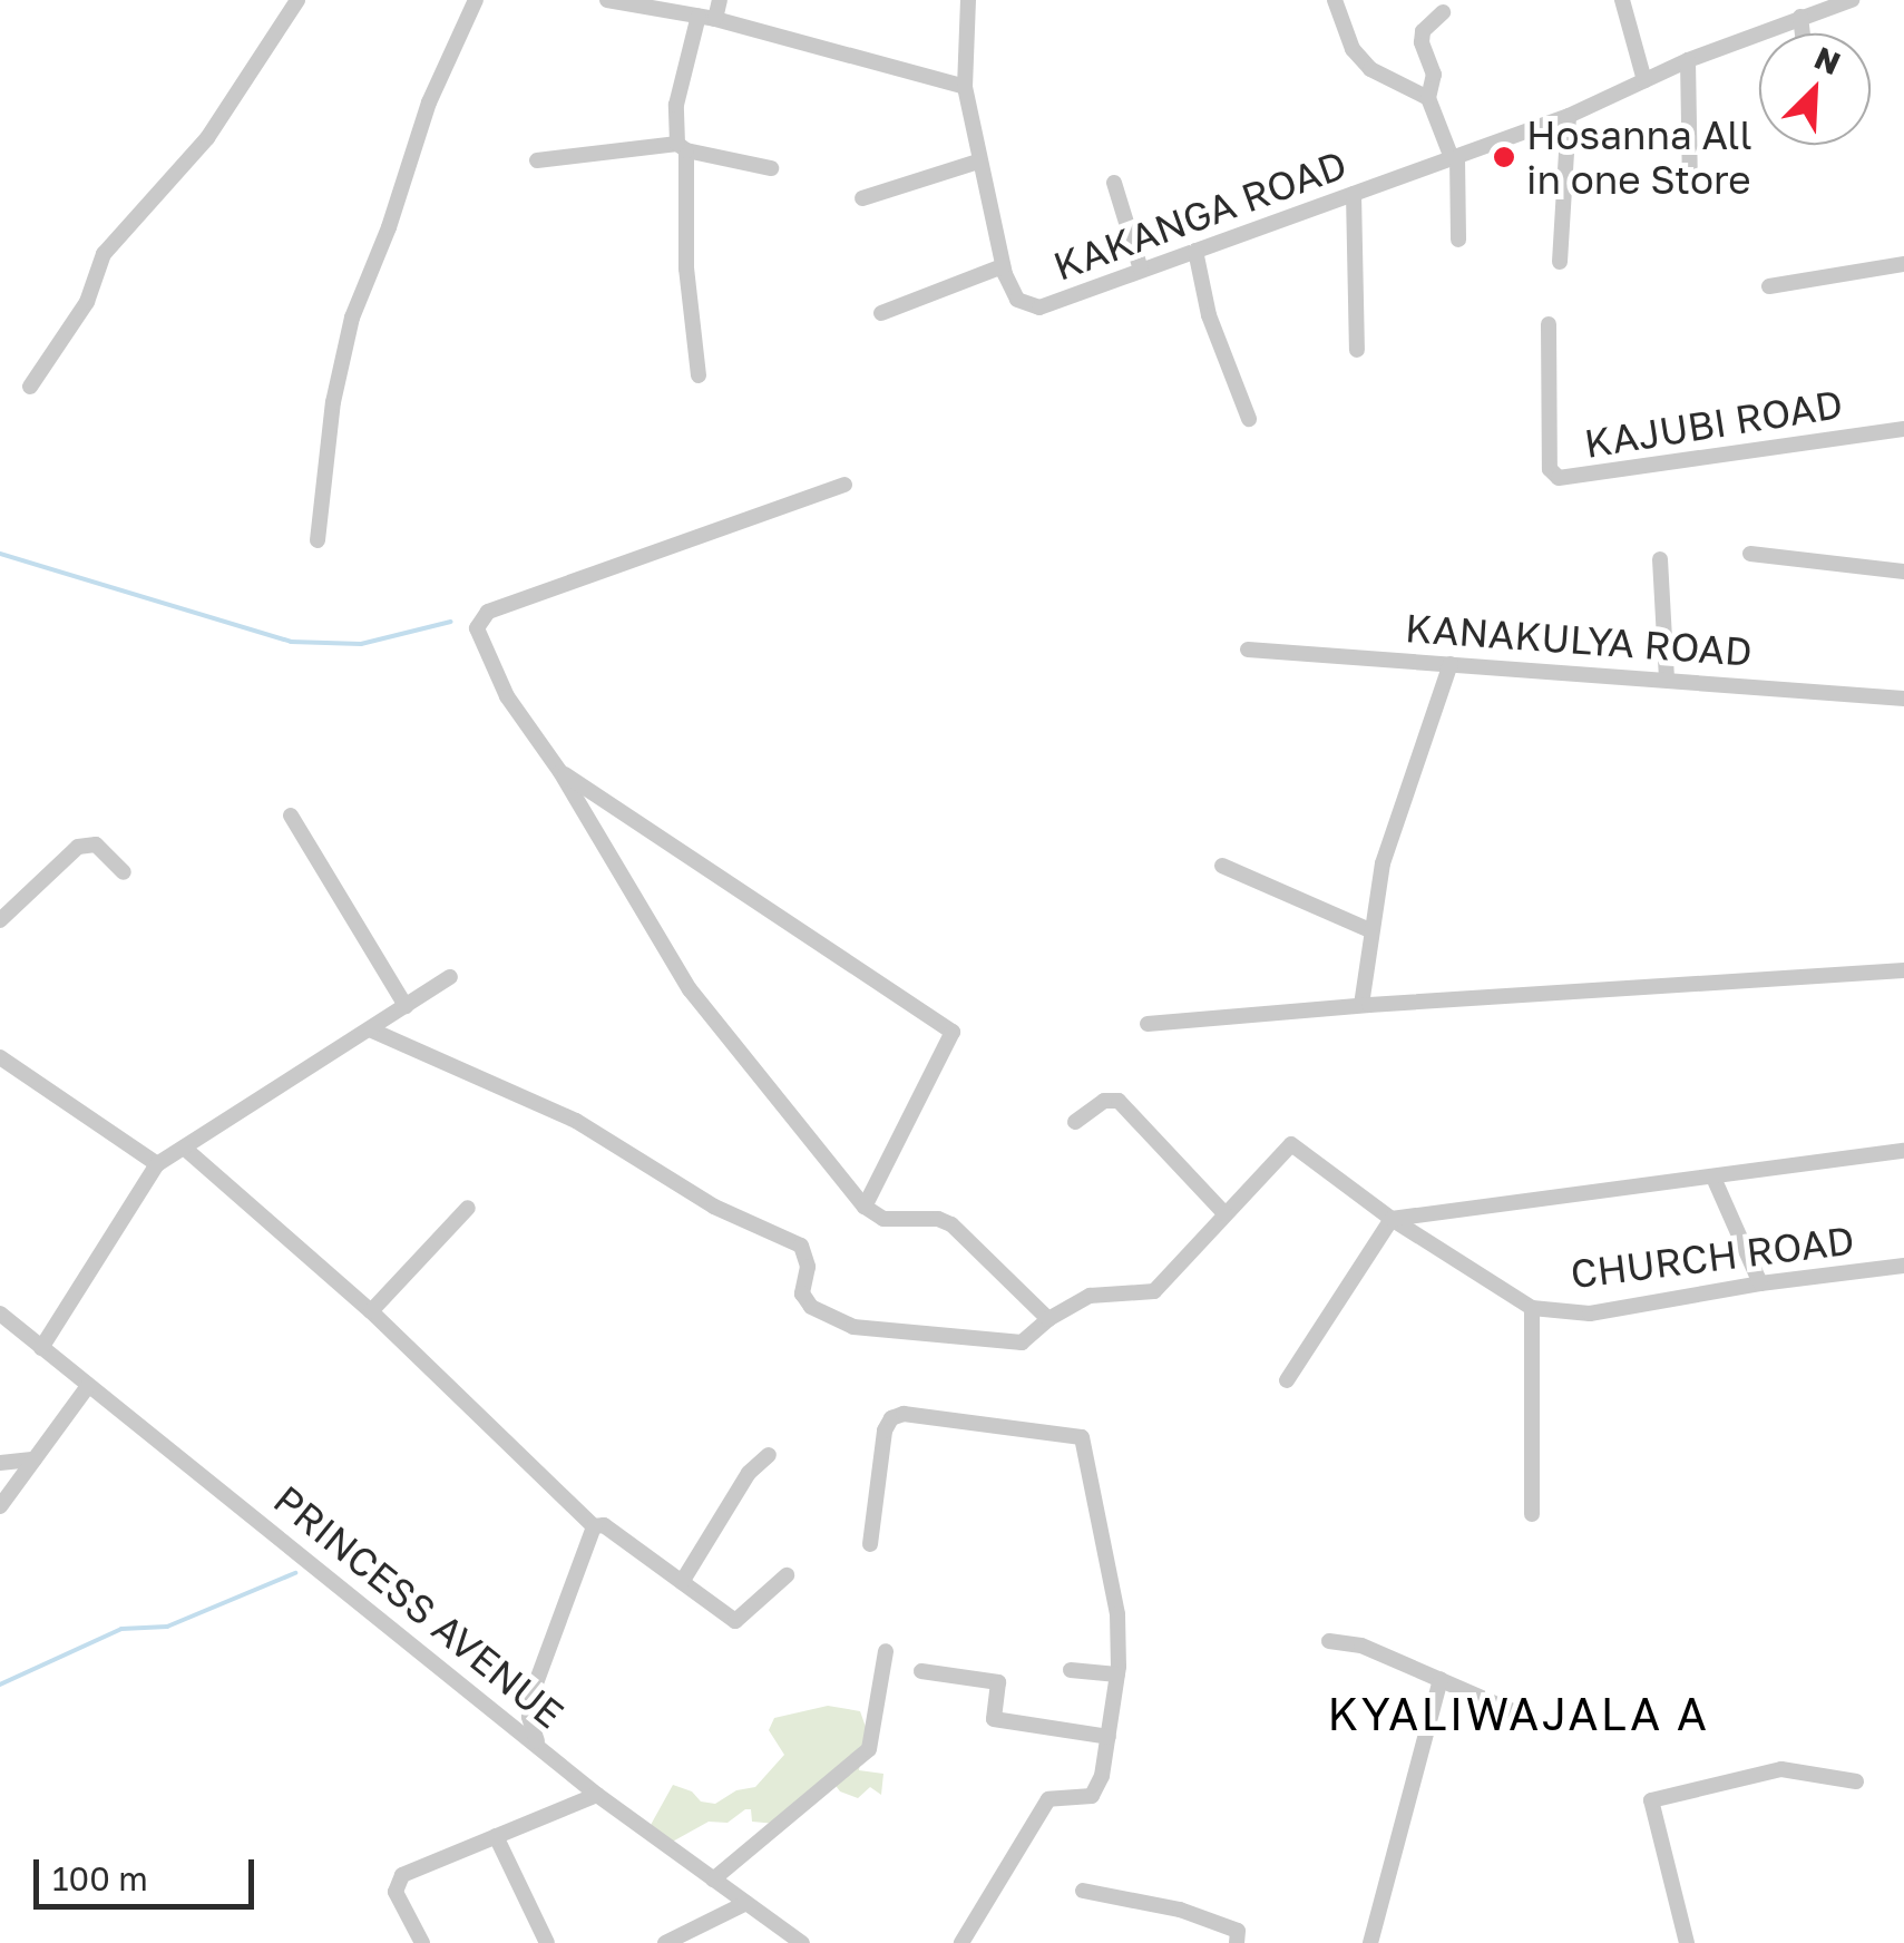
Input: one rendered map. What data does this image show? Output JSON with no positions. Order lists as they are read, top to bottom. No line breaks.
{"streets":{"street":["KAKANGA ROAD","KAJUBI ROAD","KANAKULYA ROAD","CHURCH ROAD","PRINCESS AVENUE"]},"districts":["KYALIWAJALA A"],"places":["Hosanna All in one Store"],"scale_bar":"100 m","north":"top right"}
